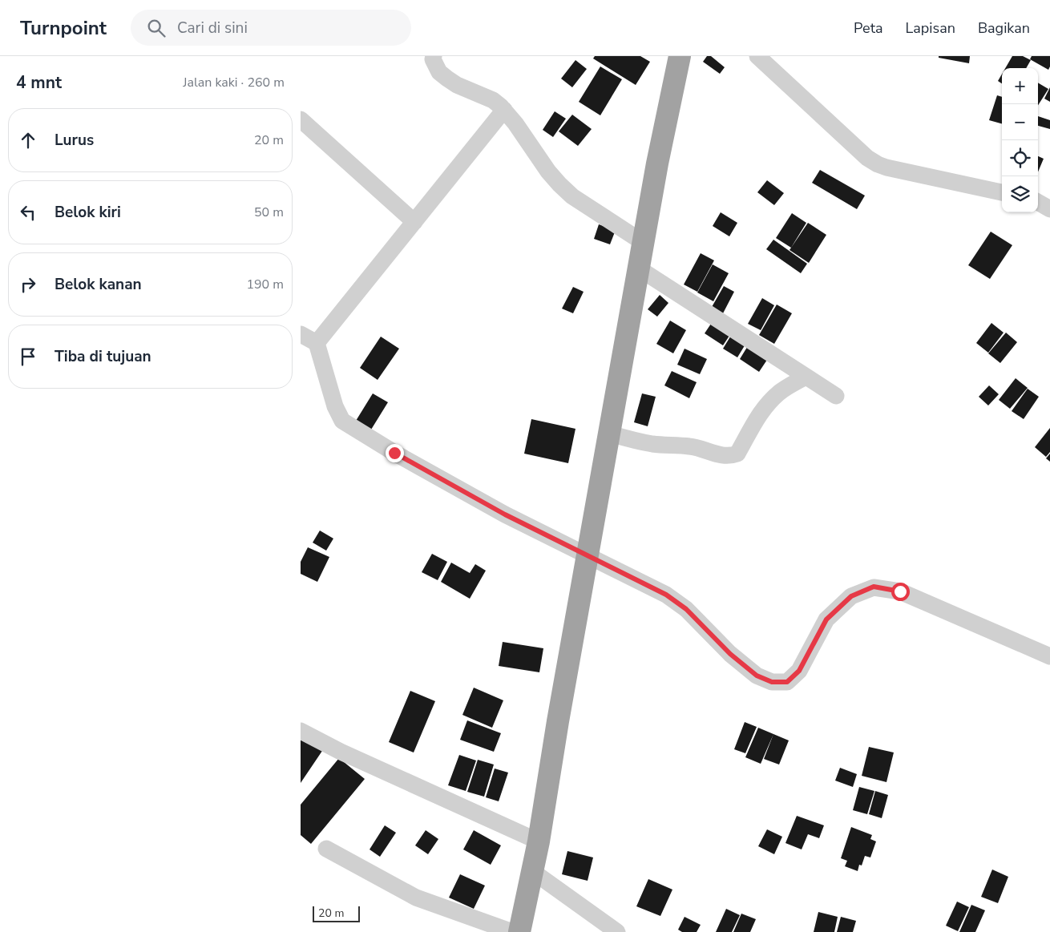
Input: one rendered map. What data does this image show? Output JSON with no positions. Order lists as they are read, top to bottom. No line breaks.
{"scale_bar":"20 m","page":{"header":"Turnpoint","search":"Cari di sini","nav":["Peta","Lapisan","Bagikan"],"heading":["4 mnt","Jalan kaki · 260 m"],"map_buttons":["+","−"],"list":[["Lurus","20 m"],["Belok kiri","50 m"],["Belok kanan","190 m"],"Tiba di tujuan"],"scale":"20 m"}}
